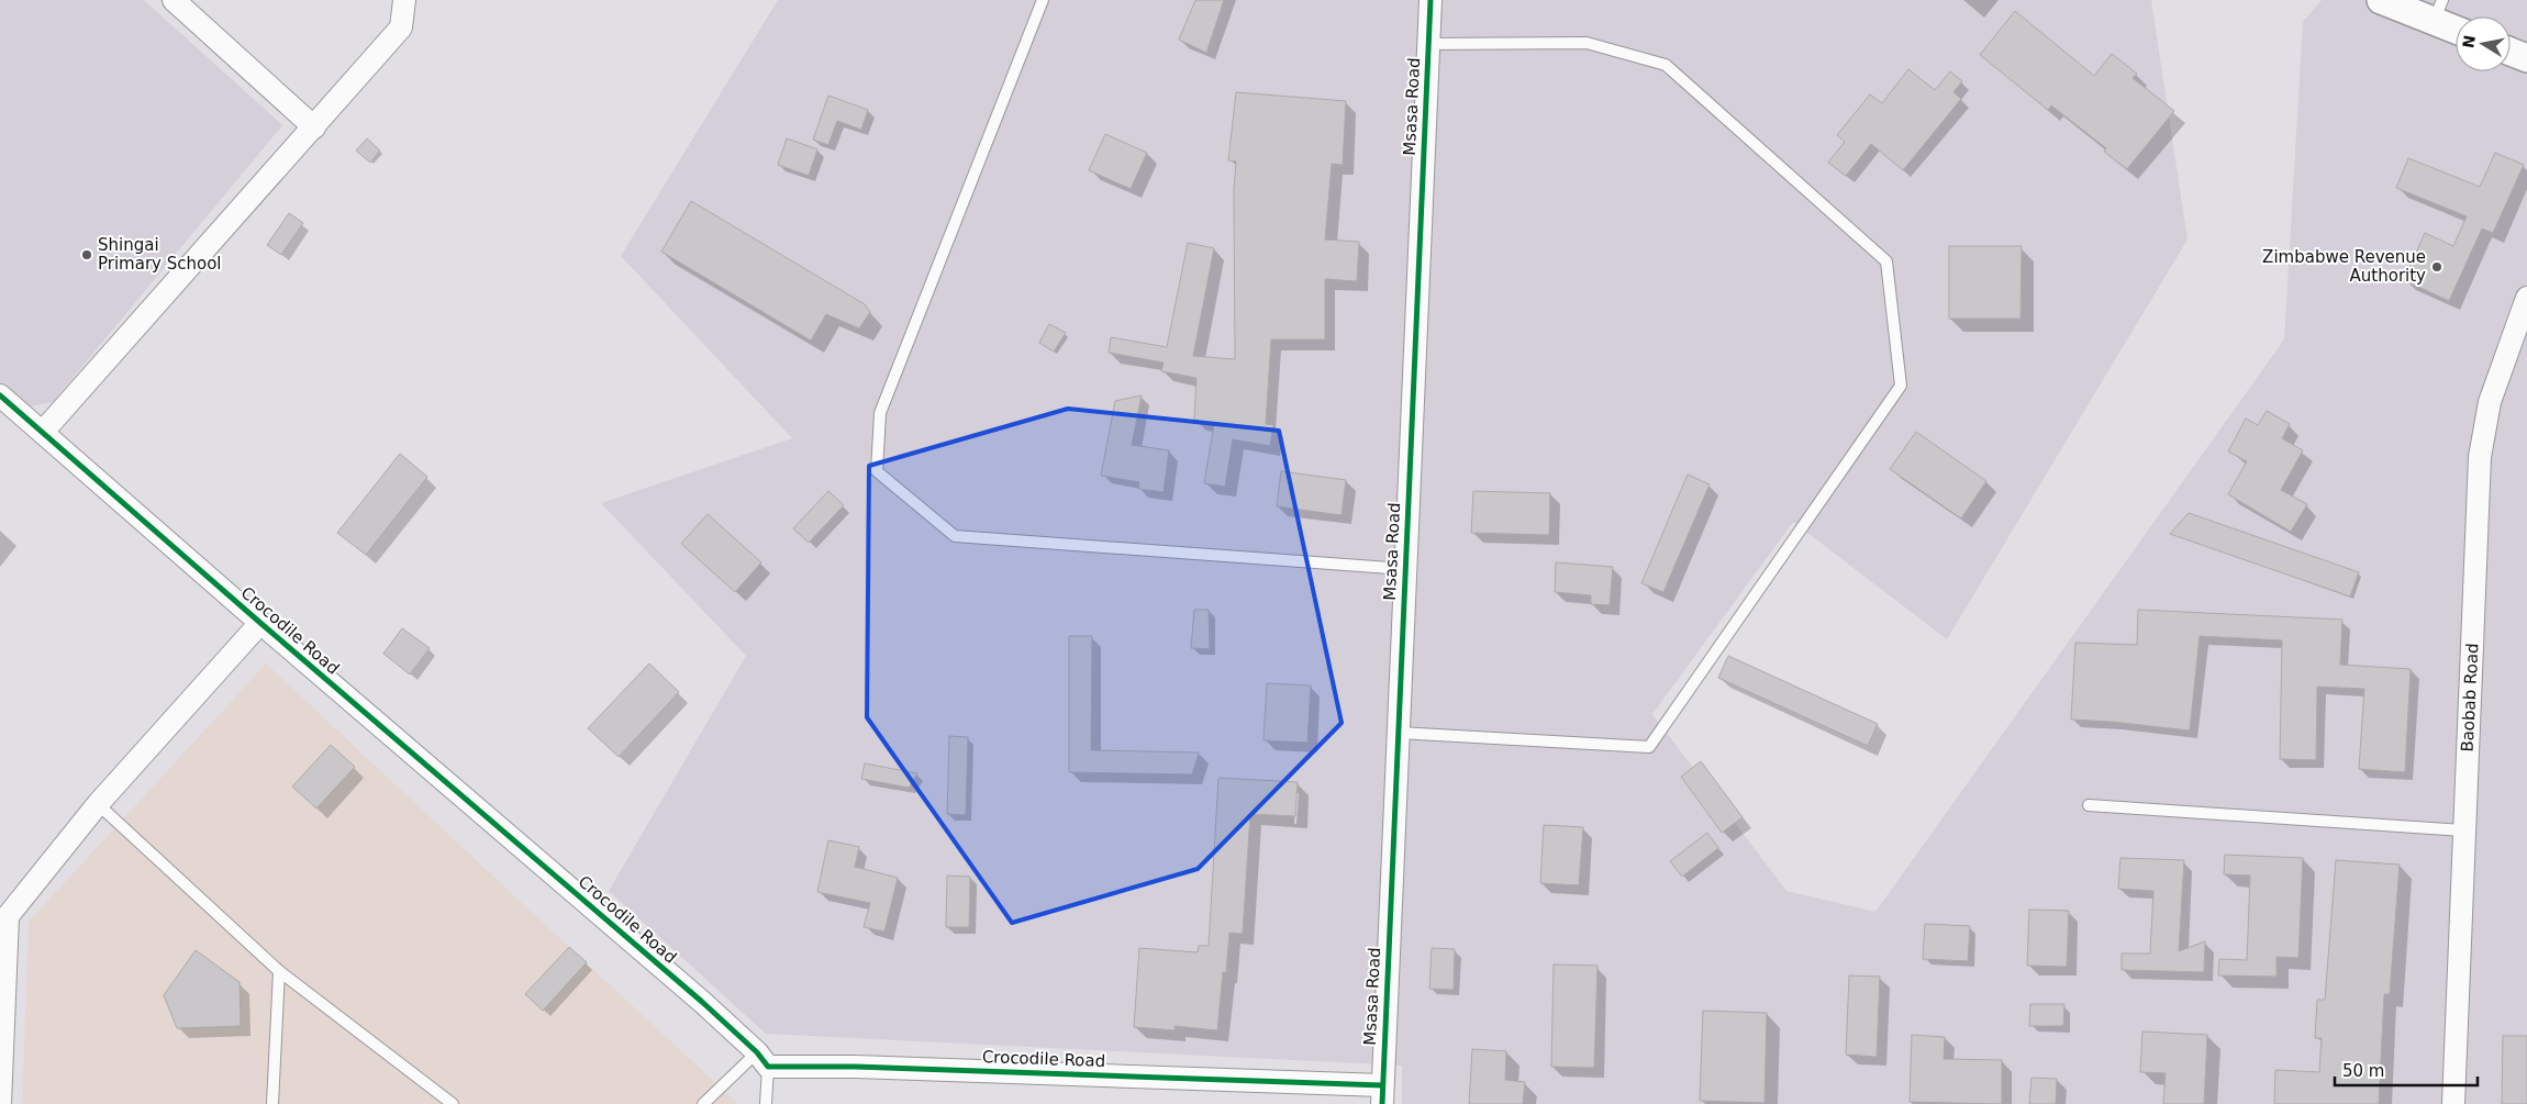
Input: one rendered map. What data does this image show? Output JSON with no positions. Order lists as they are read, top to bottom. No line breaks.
{"streets":{"street":["Msasa Road","Crocodile Road","Baobab Road"]},"crossings":[["Msasa Road","Crocodile Road"]],"places":["Shingai Primary School","Zimbabwe Revenue Authority"],"scale_bar":"50 m","north":"left"}
